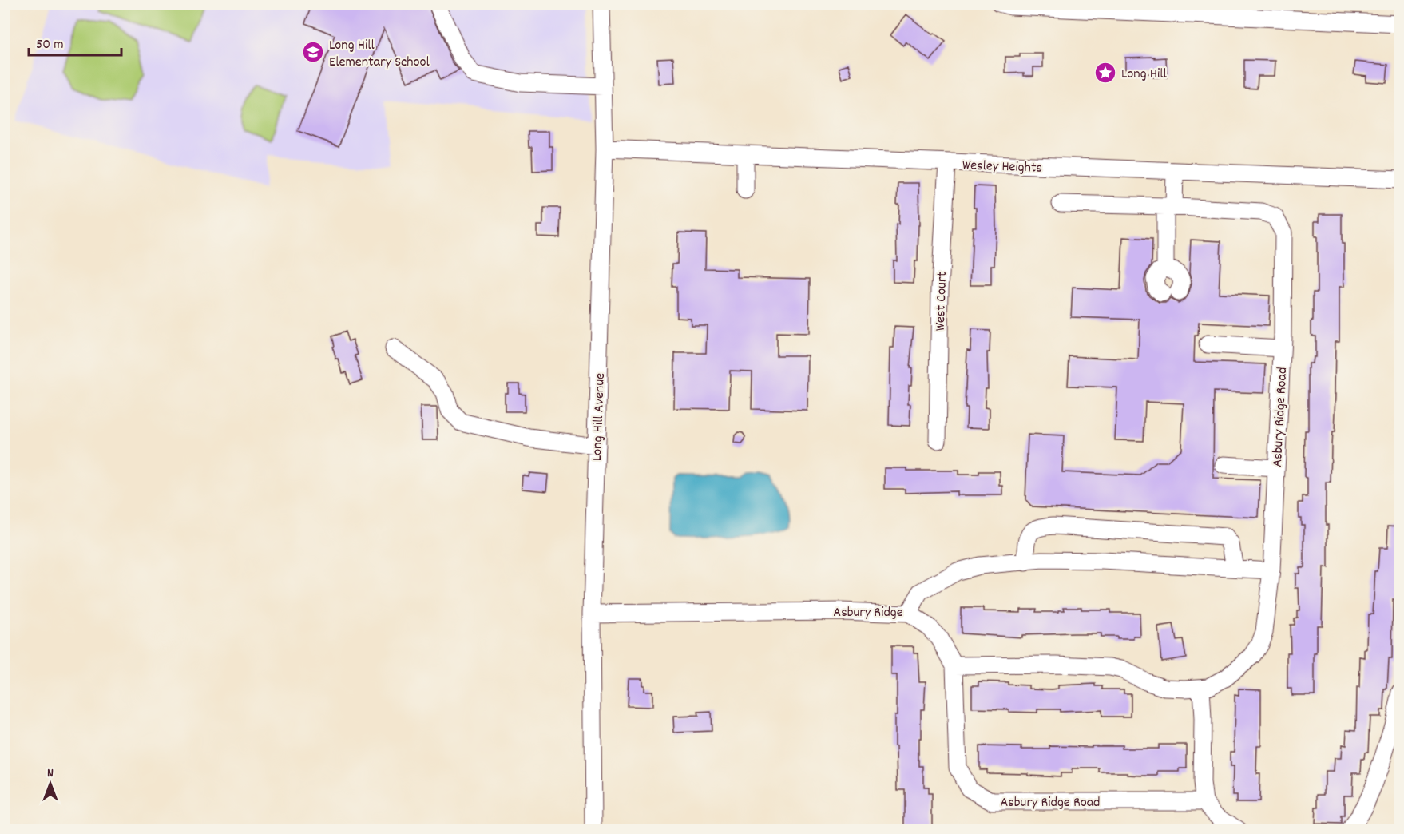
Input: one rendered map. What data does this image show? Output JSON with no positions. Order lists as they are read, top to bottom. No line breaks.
{"streets":{"street":["Wesley Heights","West Court","Long Hill Avenue","Asbury Ridge Road","Asbury Ridge"]},"crossings":[["Wesley Heights","West Court"],["Wesley Heights","Long Hill Avenue"],["Long Hill Avenue","Asbury Ridge"],["Asbury Ridge Road","Asbury Ridge"]],"places":{"school or university":["Long Hill Elementary School"],"place":["Long Hill"]},"scale_bar":"50 m","north":"top"}
